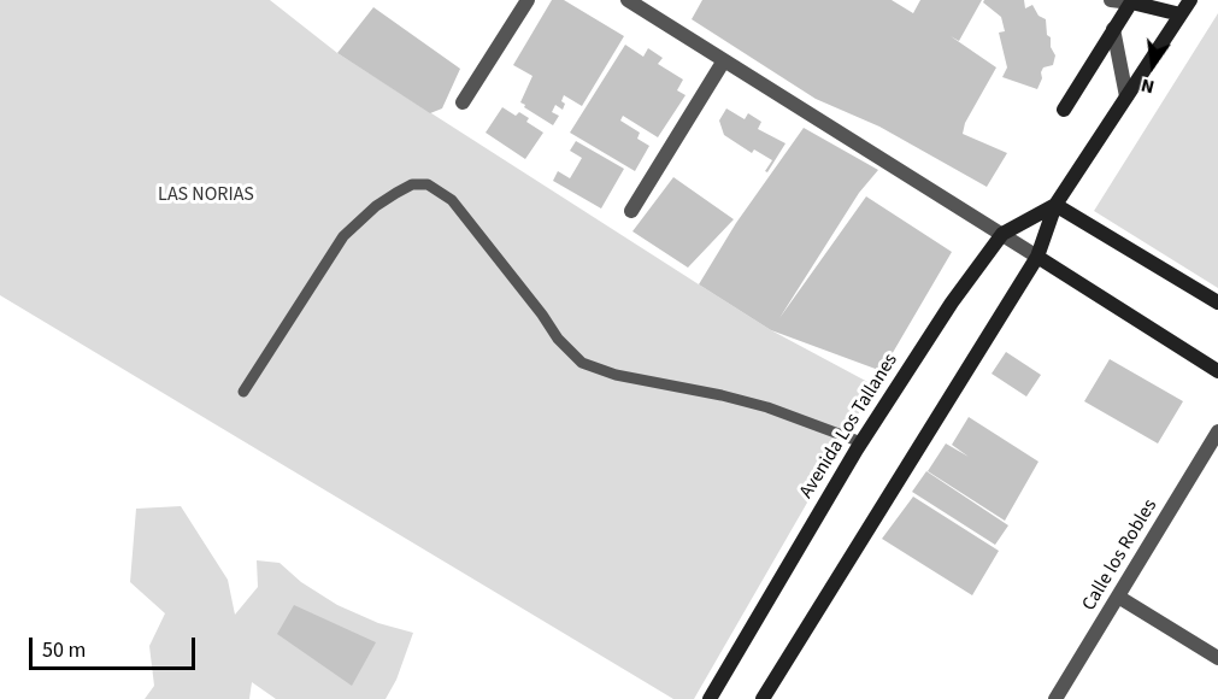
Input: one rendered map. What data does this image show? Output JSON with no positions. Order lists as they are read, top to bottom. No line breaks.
{"streets":{"main road":["Avenida Los Tallanes"],"street":["Calle los Robles"]},"parks":["LAS NORIAS"],"scale_bar":"50 m","north":"bottom"}
